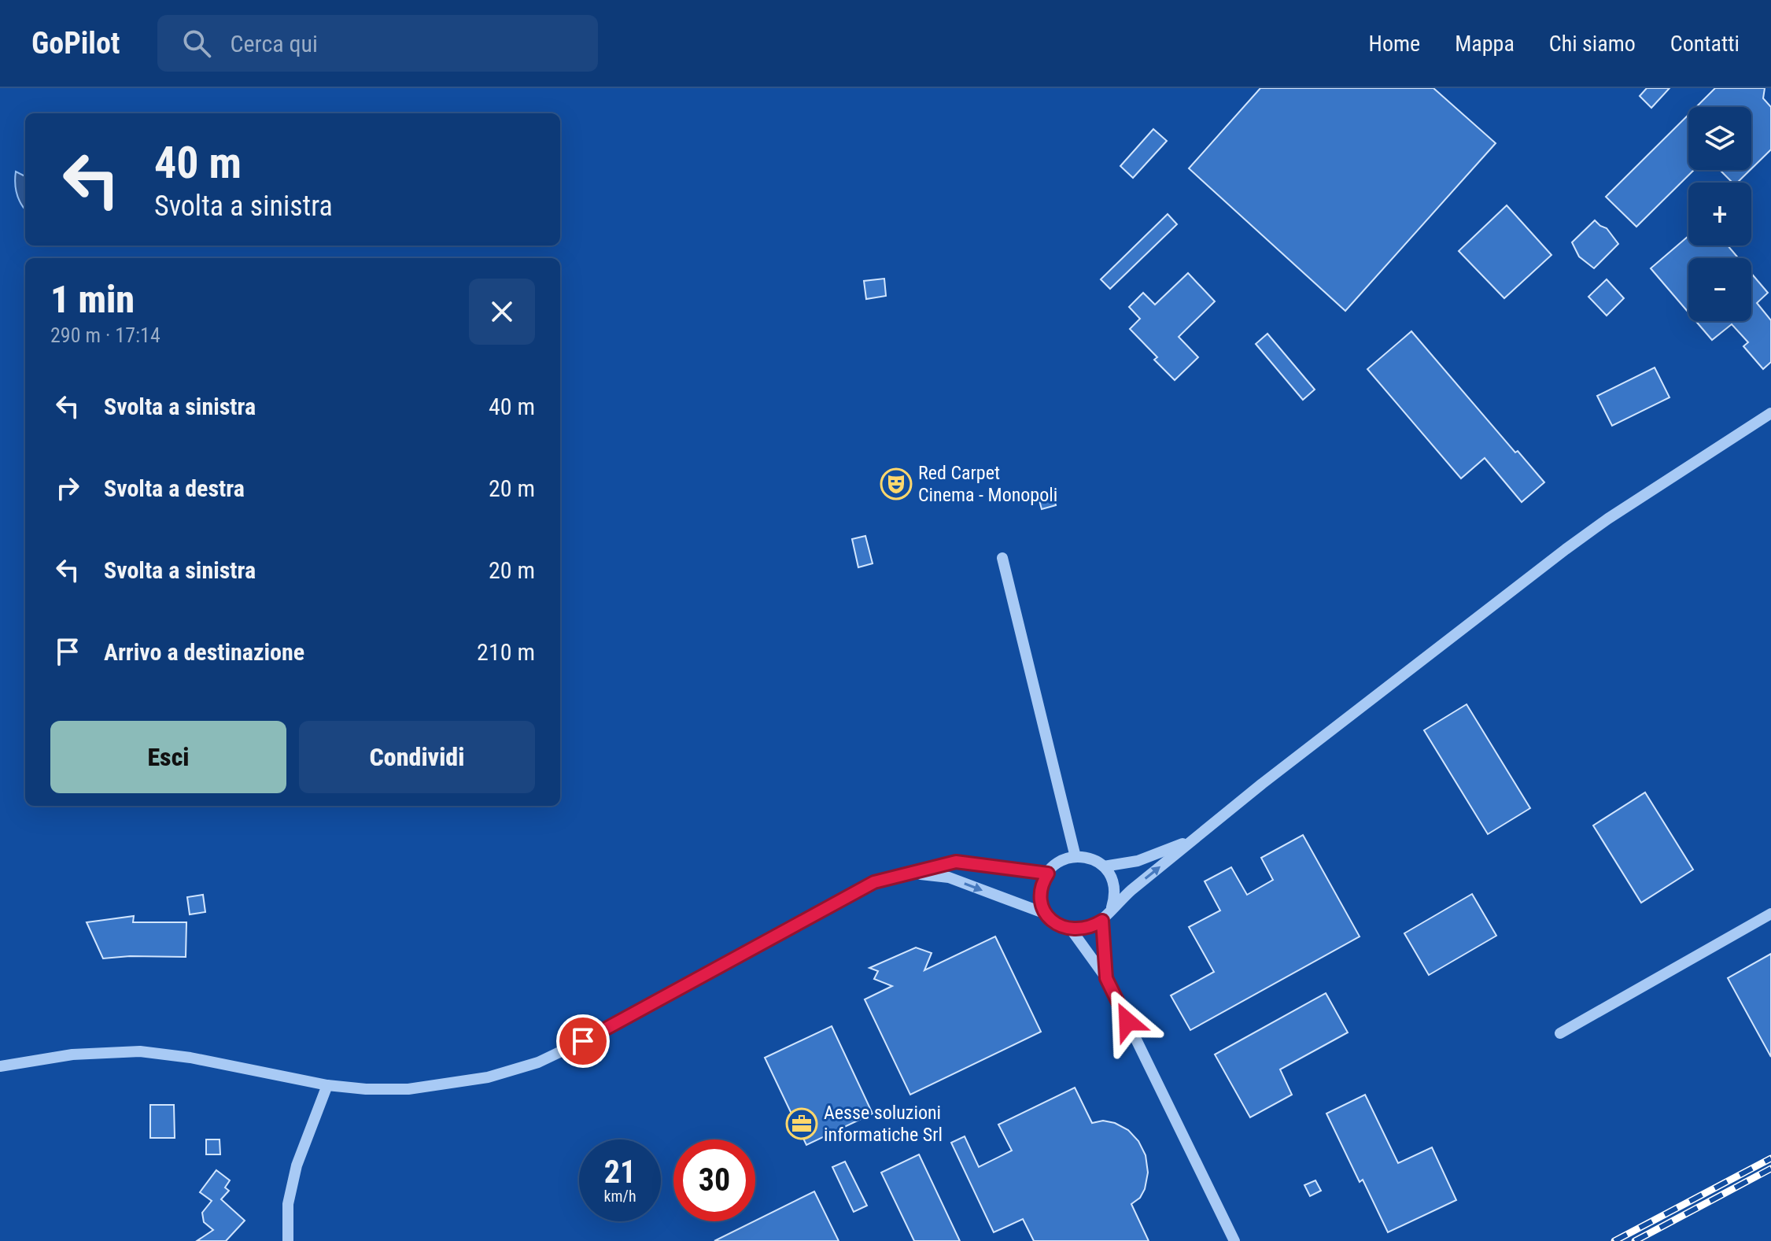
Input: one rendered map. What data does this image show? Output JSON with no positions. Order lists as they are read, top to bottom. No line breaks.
{"places":{"theatre":["Red Carpet Cinema - Monopoli"],"office":["Aesse soluzioni informatiche Srl"]},"page":{"header":"GoPilot","search":"Cerca qui","nav":["Home","Mappa","Chi siamo","Contatti"],"map_buttons":["+","−"],"turn":["40 m","Svolta a sinistra"],"heading":["1 min","290 m · 17:14"],"list":[{"name":"Svolta a sinistra","value":"40 m"},{"name":"Svolta a destra","value":"20 m"},{"name":"Svolta a sinistra","value":"20 m"},{"name":"Arrivo a destinazione","value":"210 m"}],"buttons":["Esci","Condividi"],"speed":"21 km/h","limit":"30"}}
